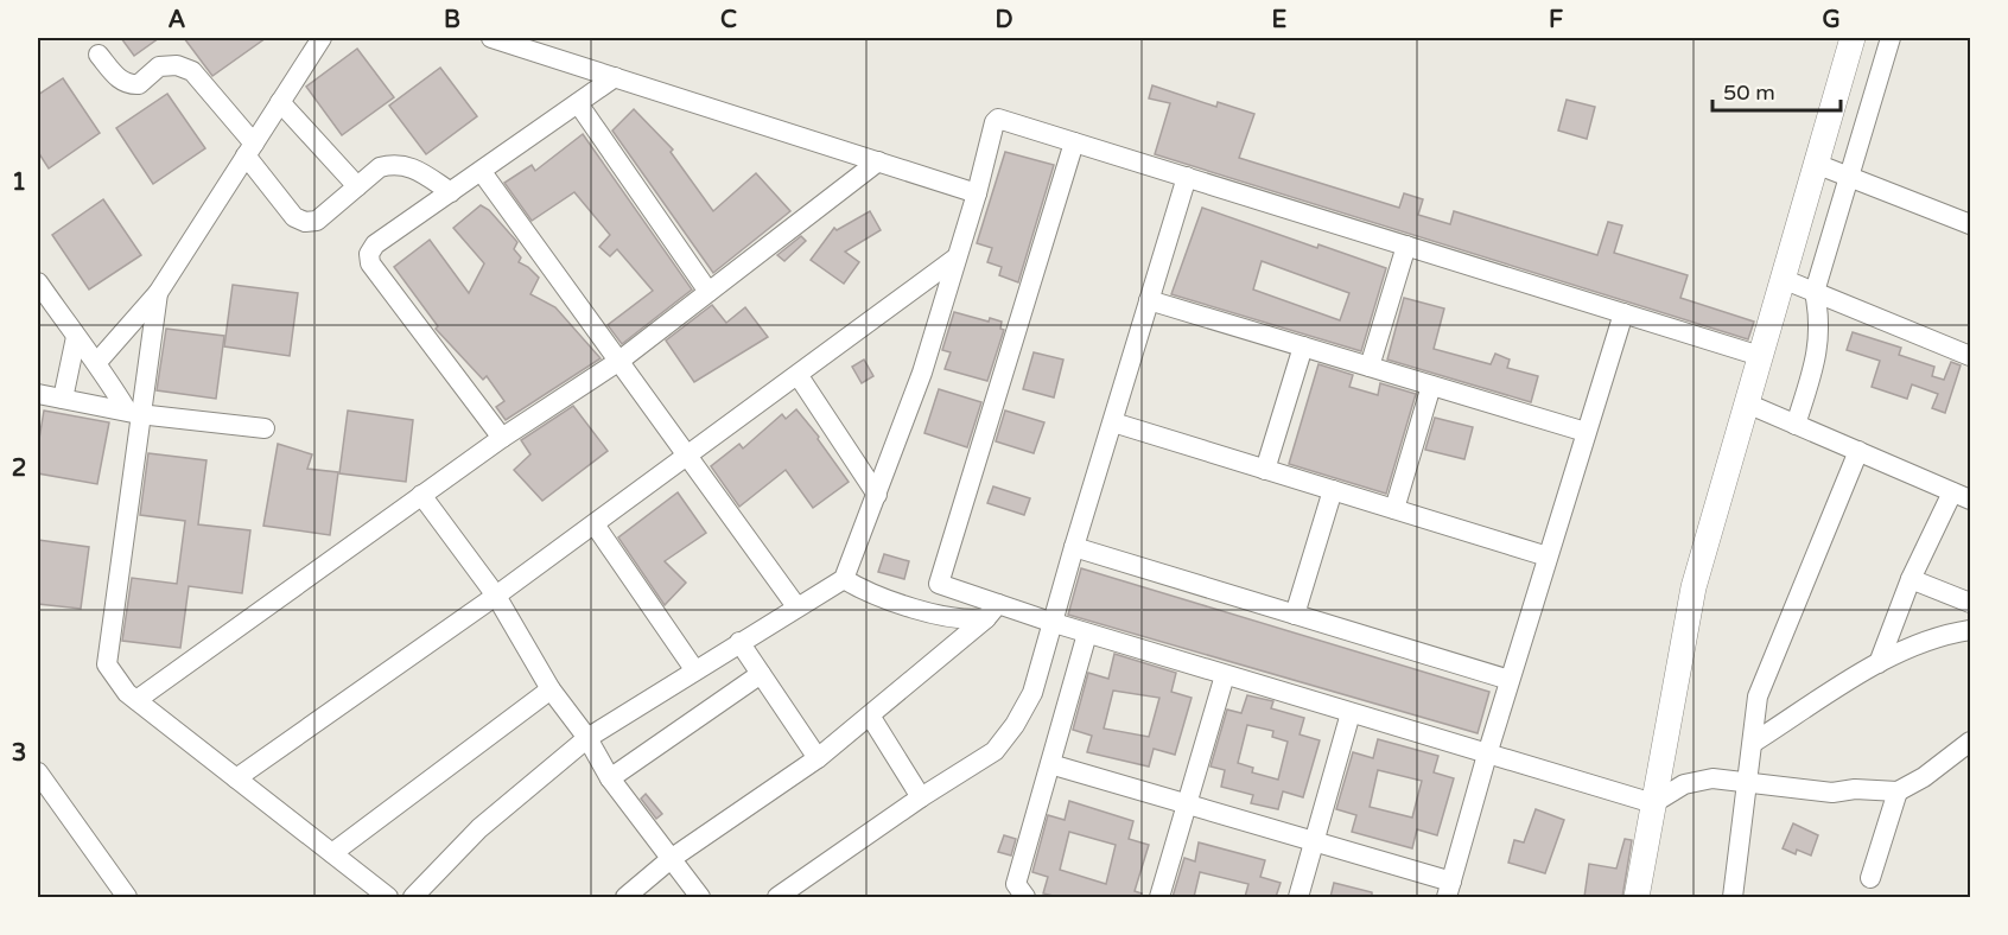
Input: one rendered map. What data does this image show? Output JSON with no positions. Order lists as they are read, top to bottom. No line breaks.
{"scale_bar":"50 m","grid":{"columns":["A","B","C","D","E","F","G"],"rows":["1","2","3"]}}
